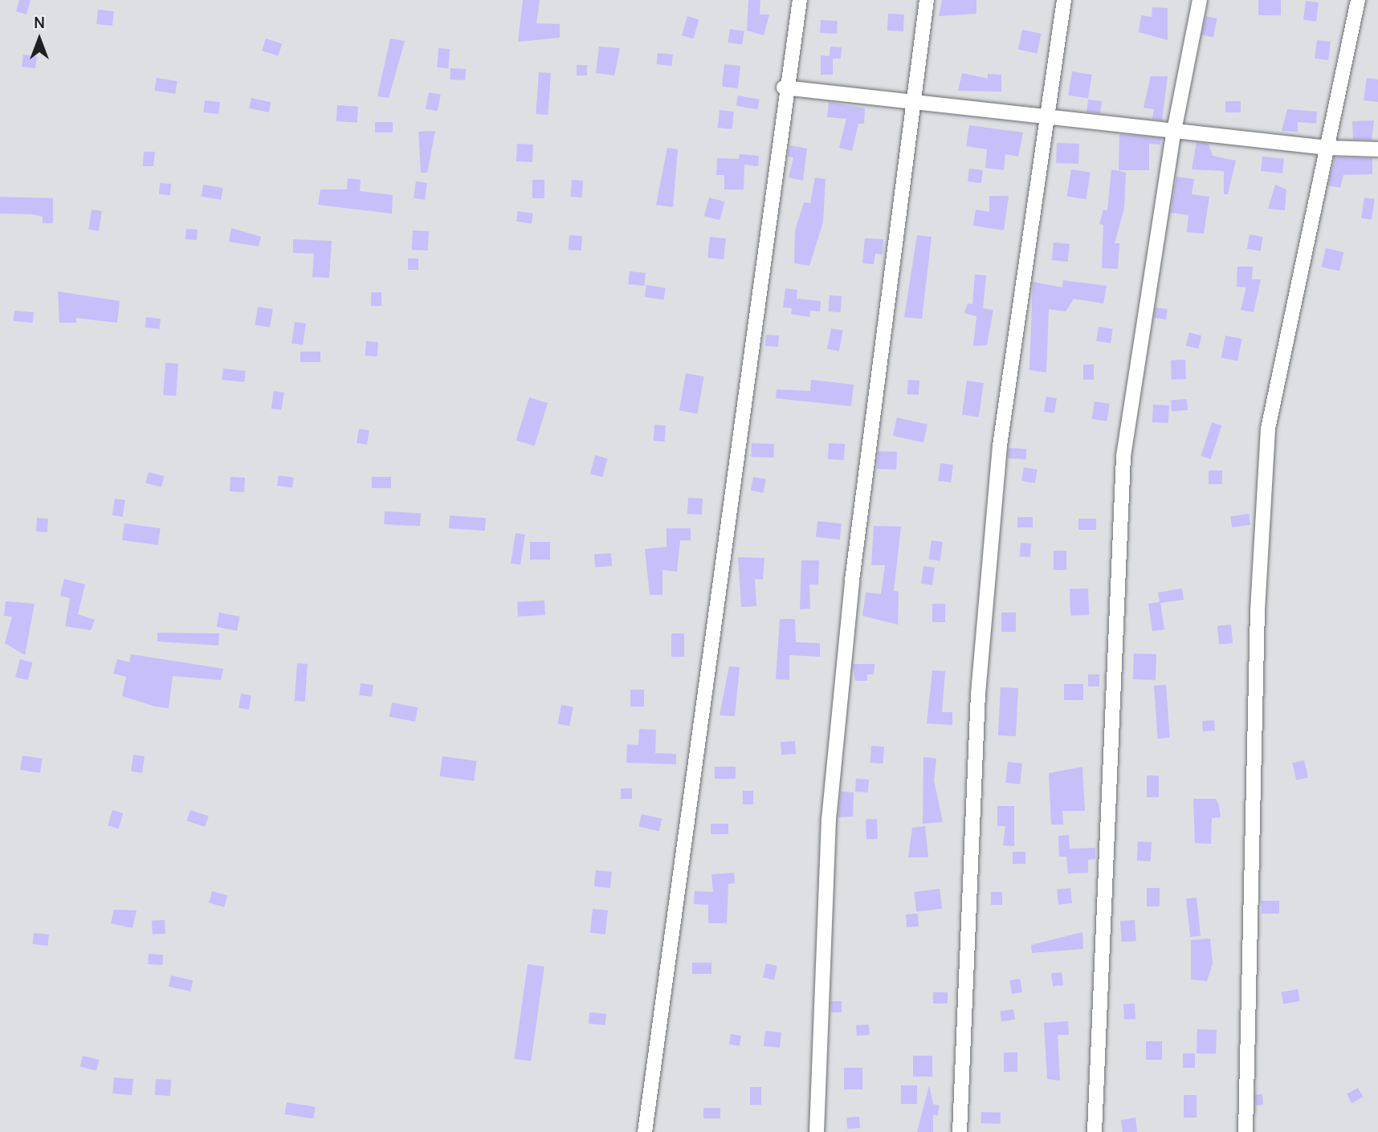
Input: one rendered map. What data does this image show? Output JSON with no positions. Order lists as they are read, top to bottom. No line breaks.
{"north":"top"}
